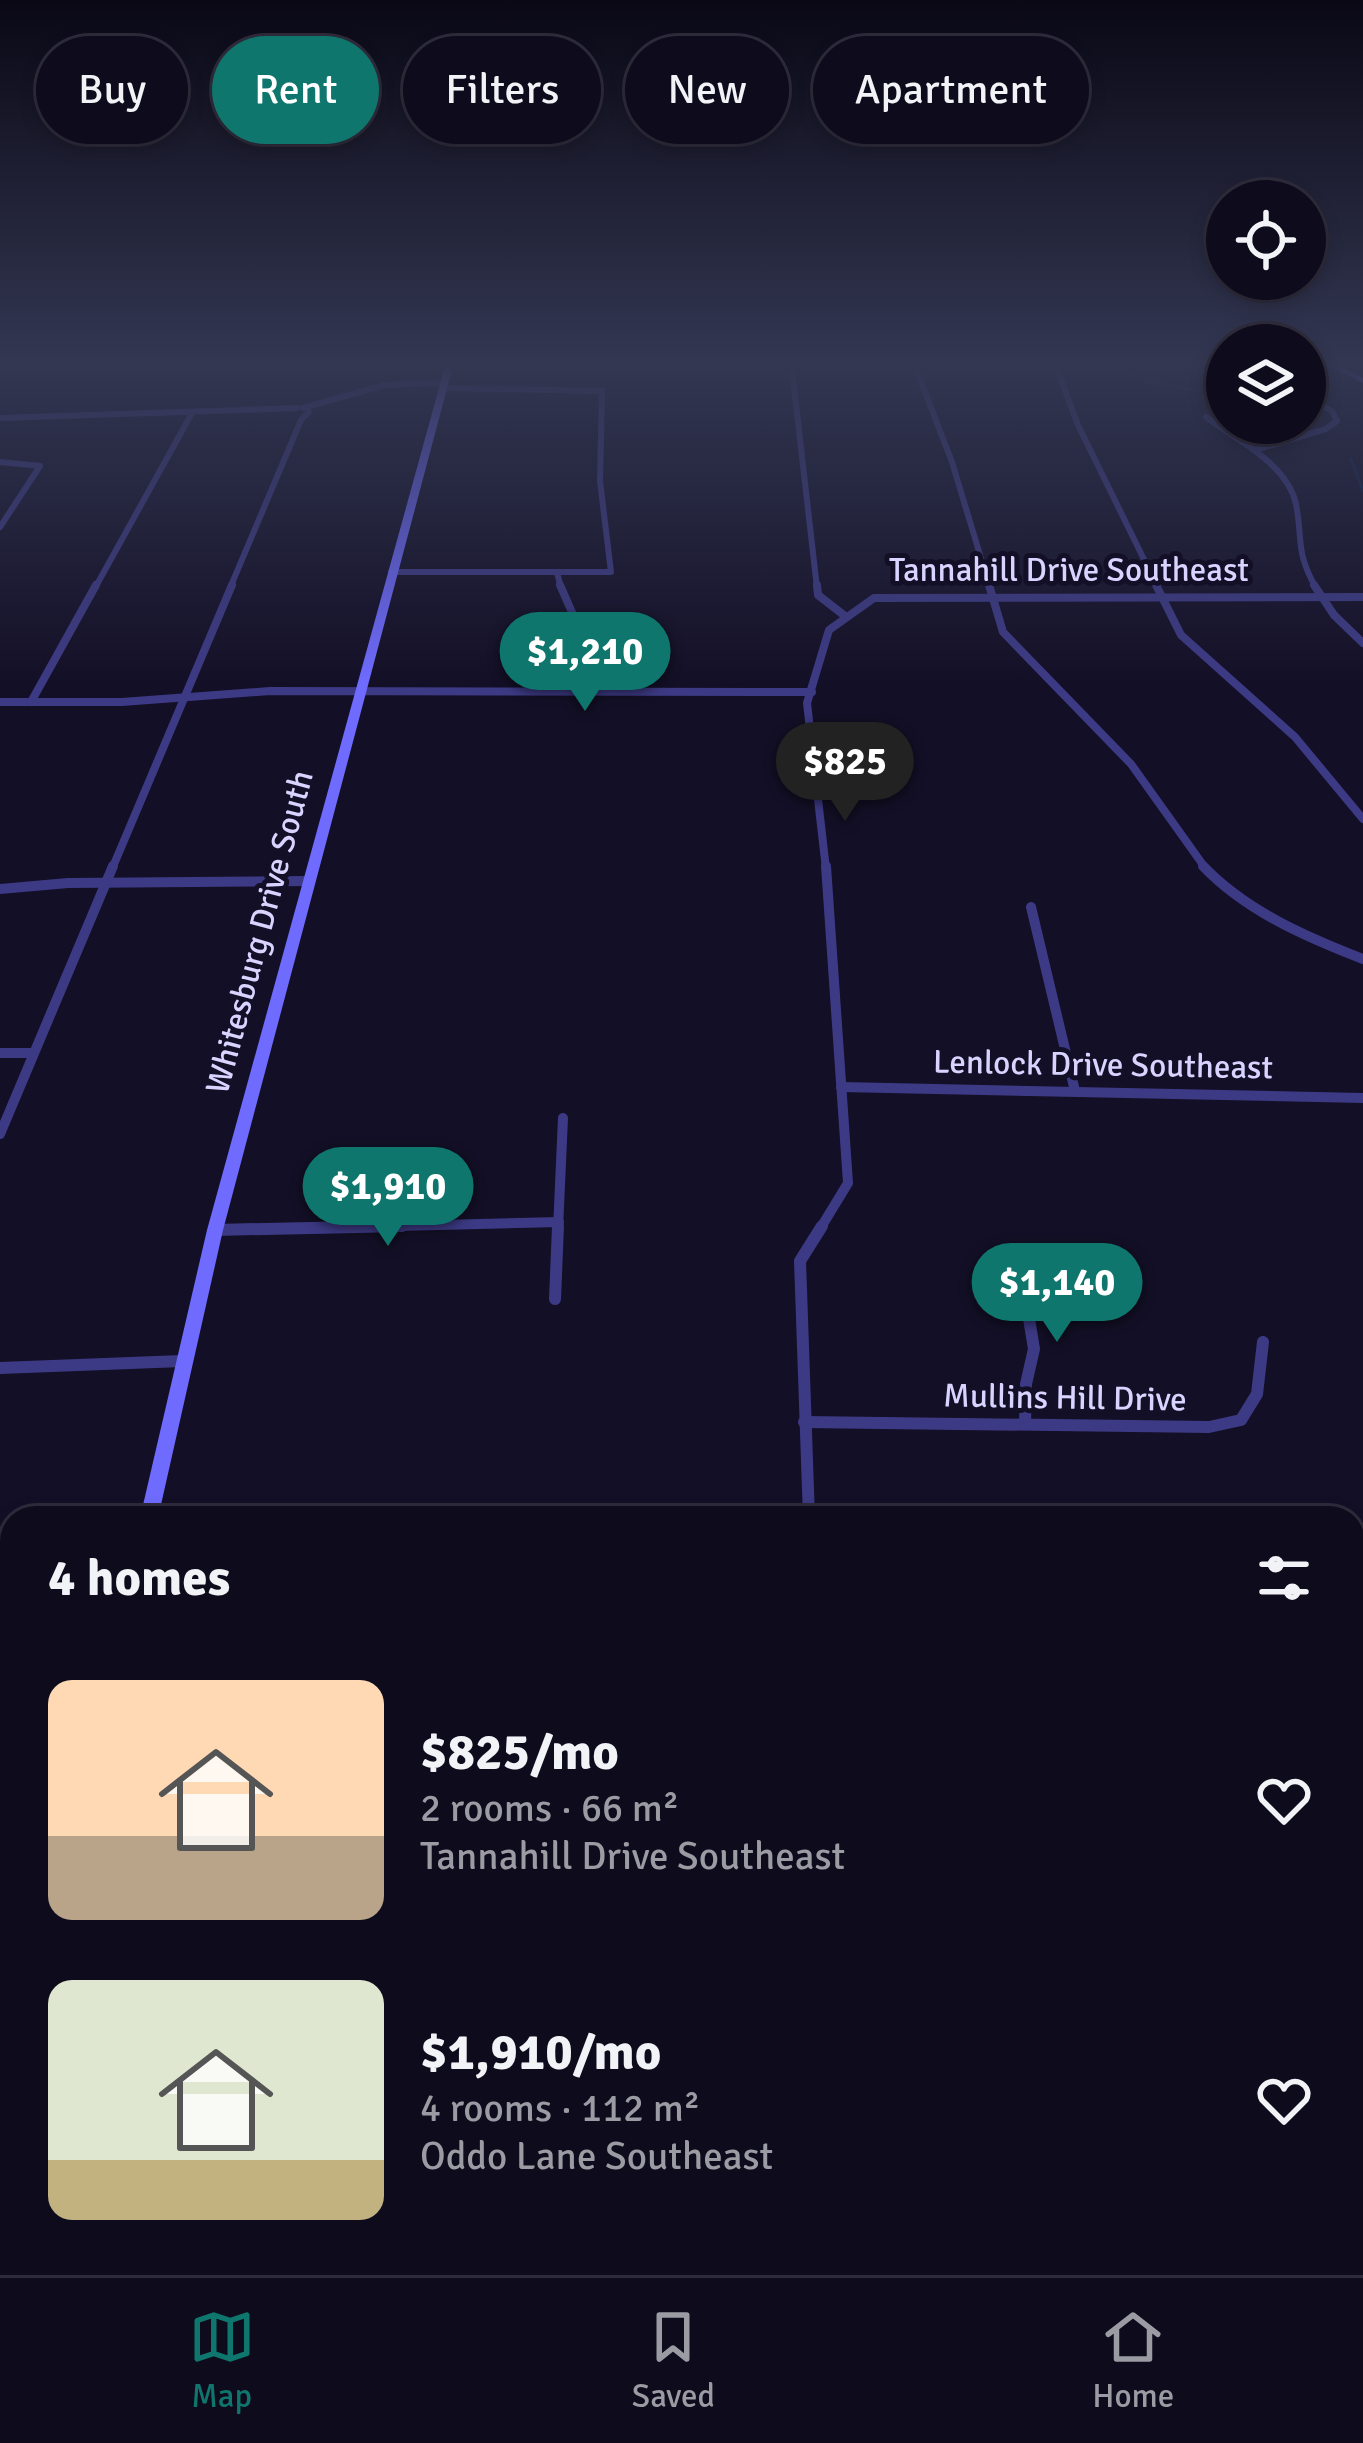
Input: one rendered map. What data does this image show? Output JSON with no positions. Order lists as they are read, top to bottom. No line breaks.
{"streets":{"main road":["Whitesburg Drive South"],"street":["Tannahill Drive Southeast","Lenlock Drive Southeast","Mullins Hill Drive"]},"page":{"chip":["Buy","Rent","Filters","New","Apartment"],"price":["$1,210","$825","$1,910","$1,140"],"heading":"4 homes","list":[{"name":"$825/mo","note":"2 rooms · 66 m² · Tannahill Drive Southeast"},{"name":"$1,910/mo","note":"4 rooms · 112 m² · Oddo Lane Southeast"}],"tabs":["Map","Saved","Home"]}}
